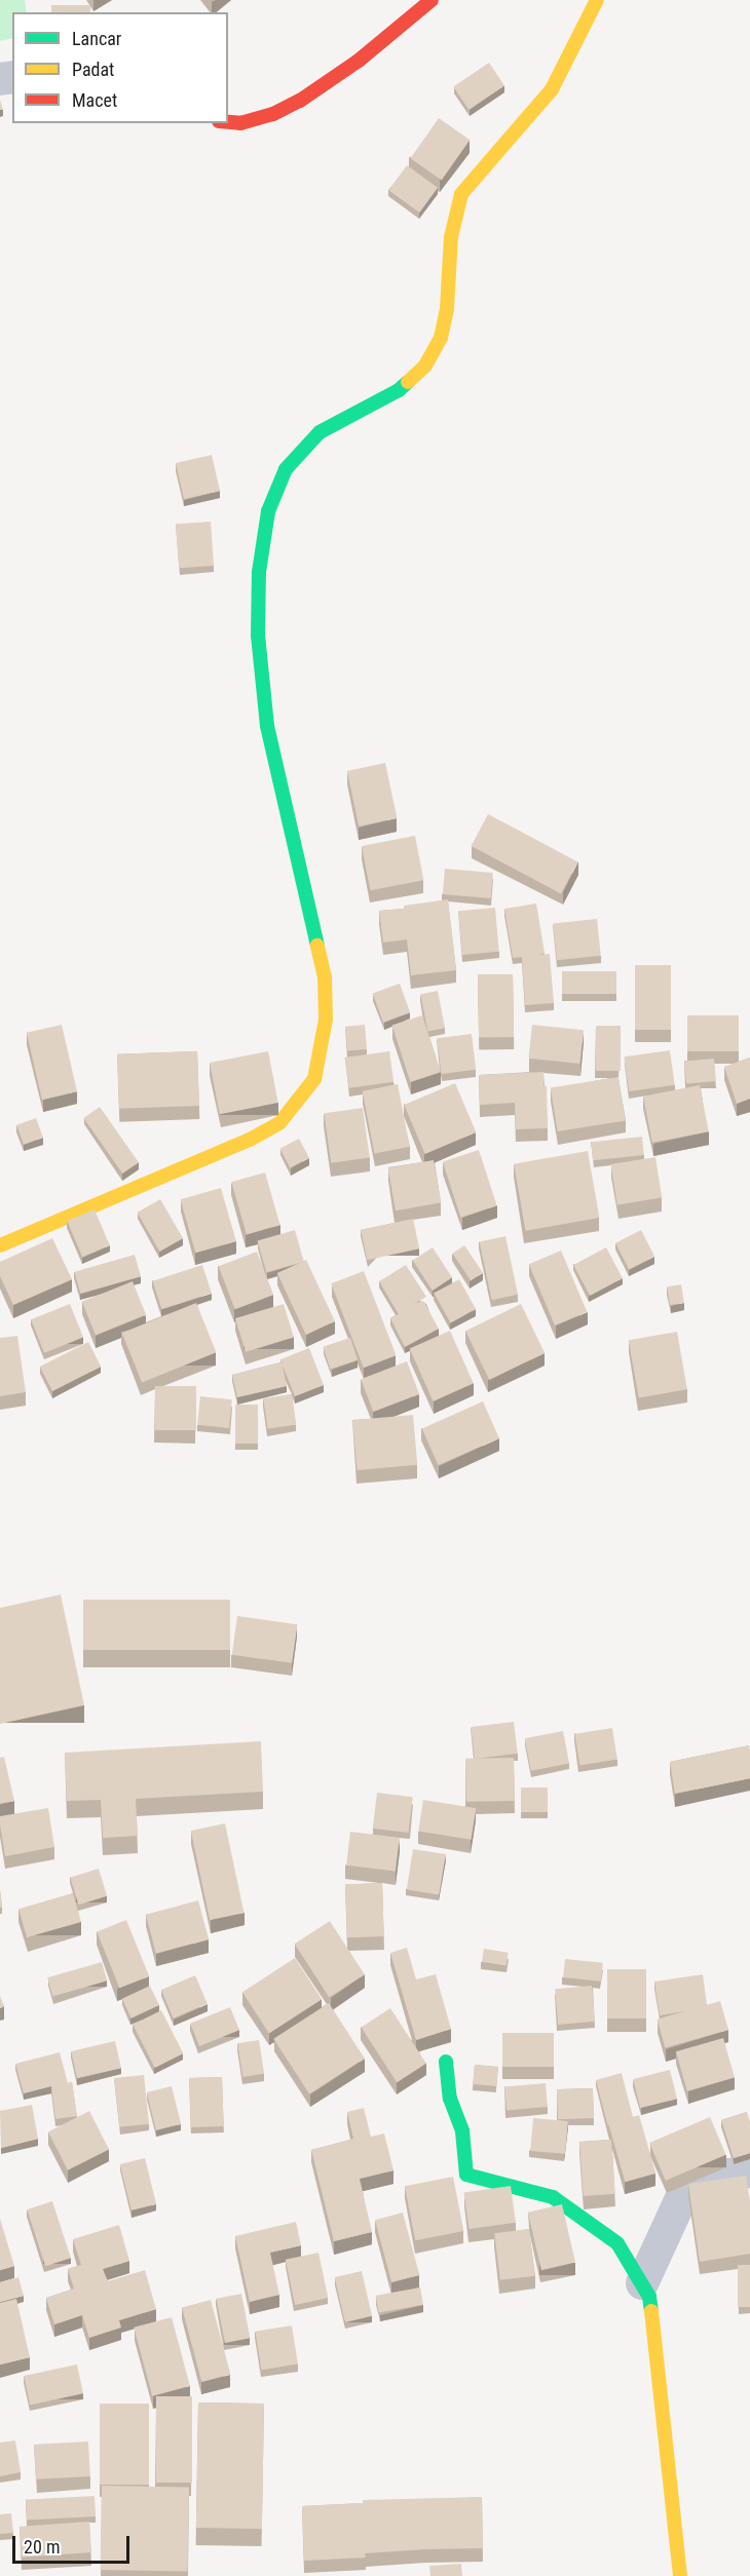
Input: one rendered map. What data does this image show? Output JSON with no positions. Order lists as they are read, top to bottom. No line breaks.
{"legend":["Lancar","Padat","Macet"],"scale_bar":"20 m"}
